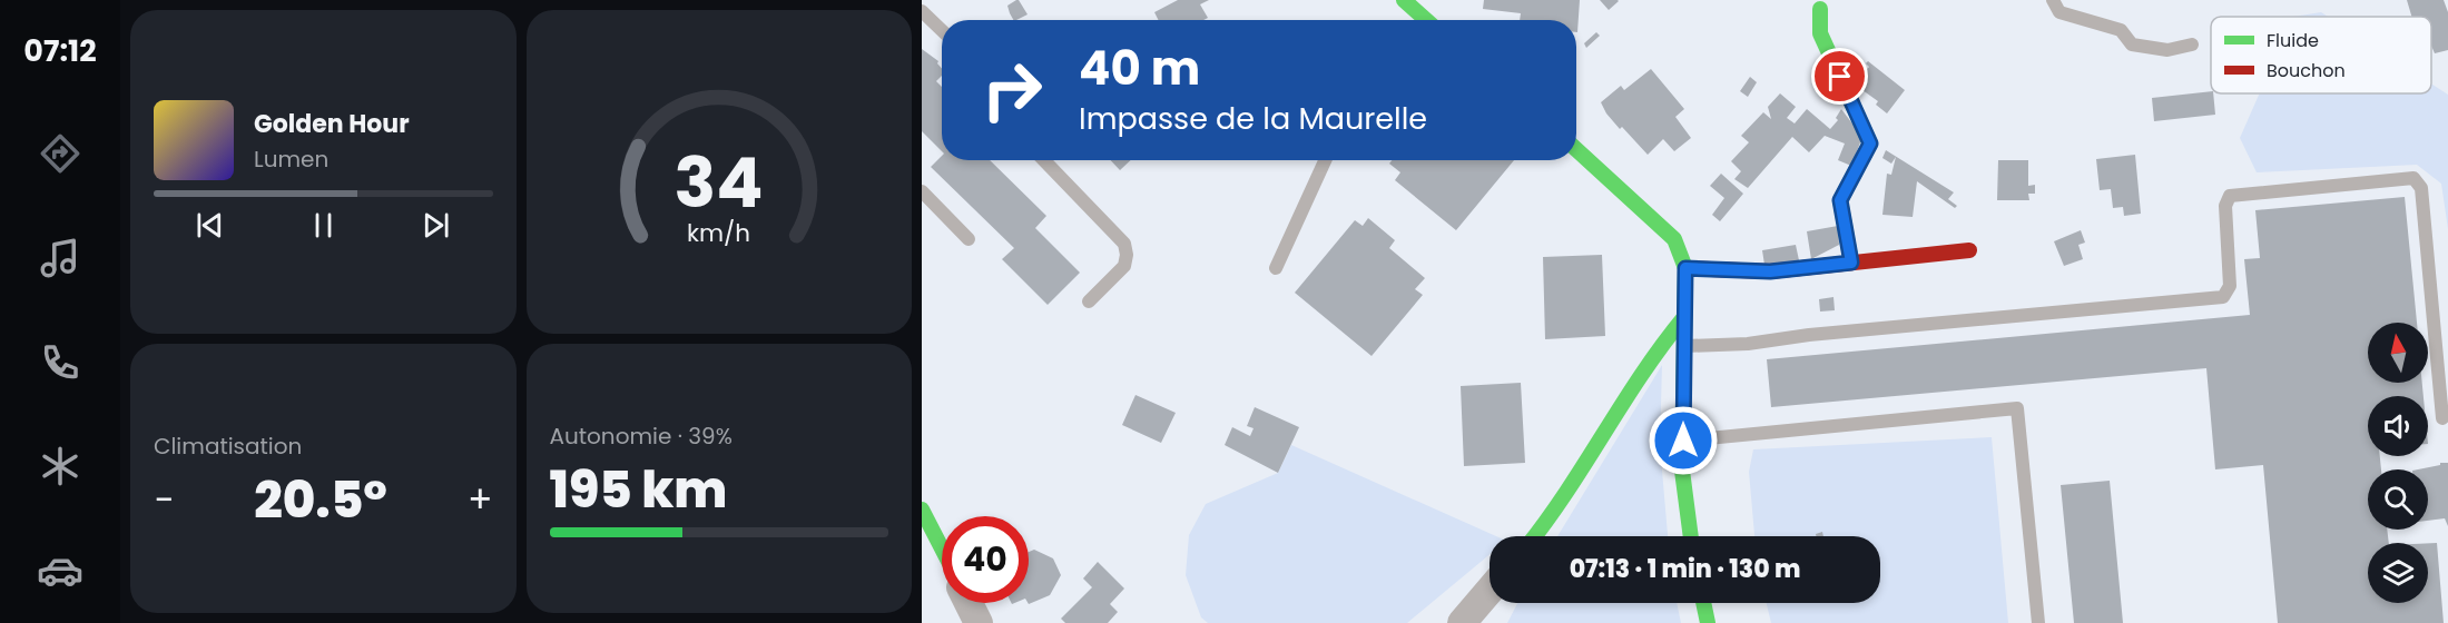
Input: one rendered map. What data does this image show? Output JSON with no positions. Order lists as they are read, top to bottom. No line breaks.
{"legend":["Fluide","Bouchon"],"north":"top","page":{"tabs":"07:12","turn":["40 m","Impasse de la Maurelle"],"song":["Golden Hour","Lumen"],"tile":["Climatisation",["Autonomie · 39%","195 km"]],"heat":["−","20.5°","+"],"limit":"40","trip":"07:13 · 1 min · 130 m","gauge":["34","km/h"]}}
